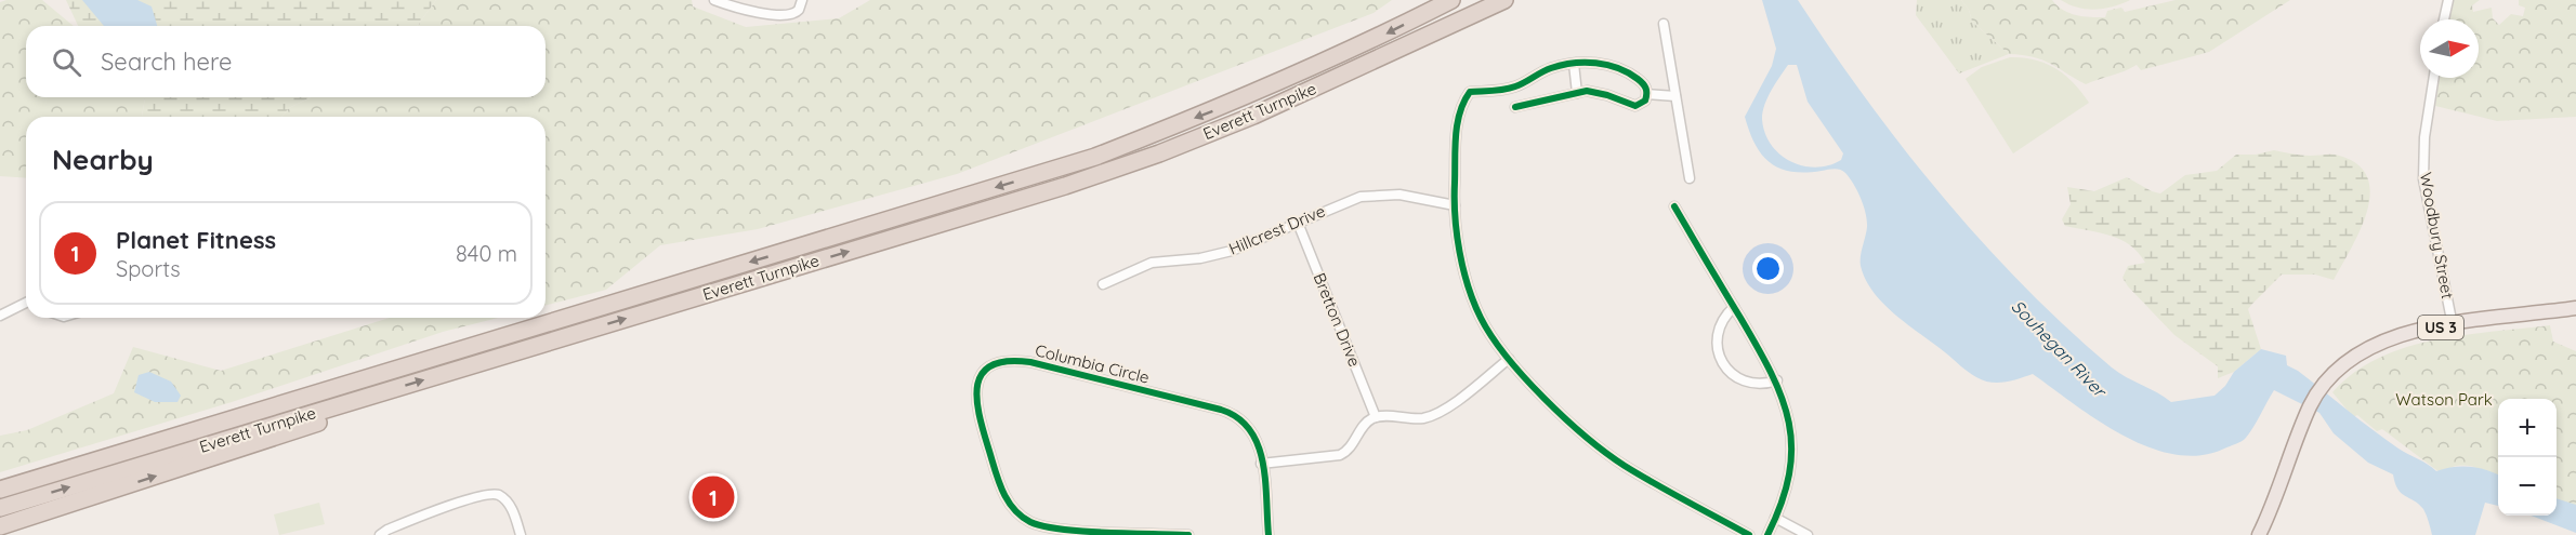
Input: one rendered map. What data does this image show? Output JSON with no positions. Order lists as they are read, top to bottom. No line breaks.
{"streets":{"highway":["Everett Turnpike"],"main road":["US 3"],"street":["Hillcrest Drive","Woodbury Street","Bretton Drive","Columbia Circle"]},"crossings":[["Hillcrest Drive","Bretton Drive"],["Woodbury Street","US 3"]],"water":["Souhegan River"],"parks":["Watson Park"],"north":"right","page":{"search":"Search here","heading":"Nearby","list":[{"mark":"1","name":"Planet Fitness","note":"Sports","value":"840 m"}],"map_buttons":["+","−"],"pins":"1"}}
